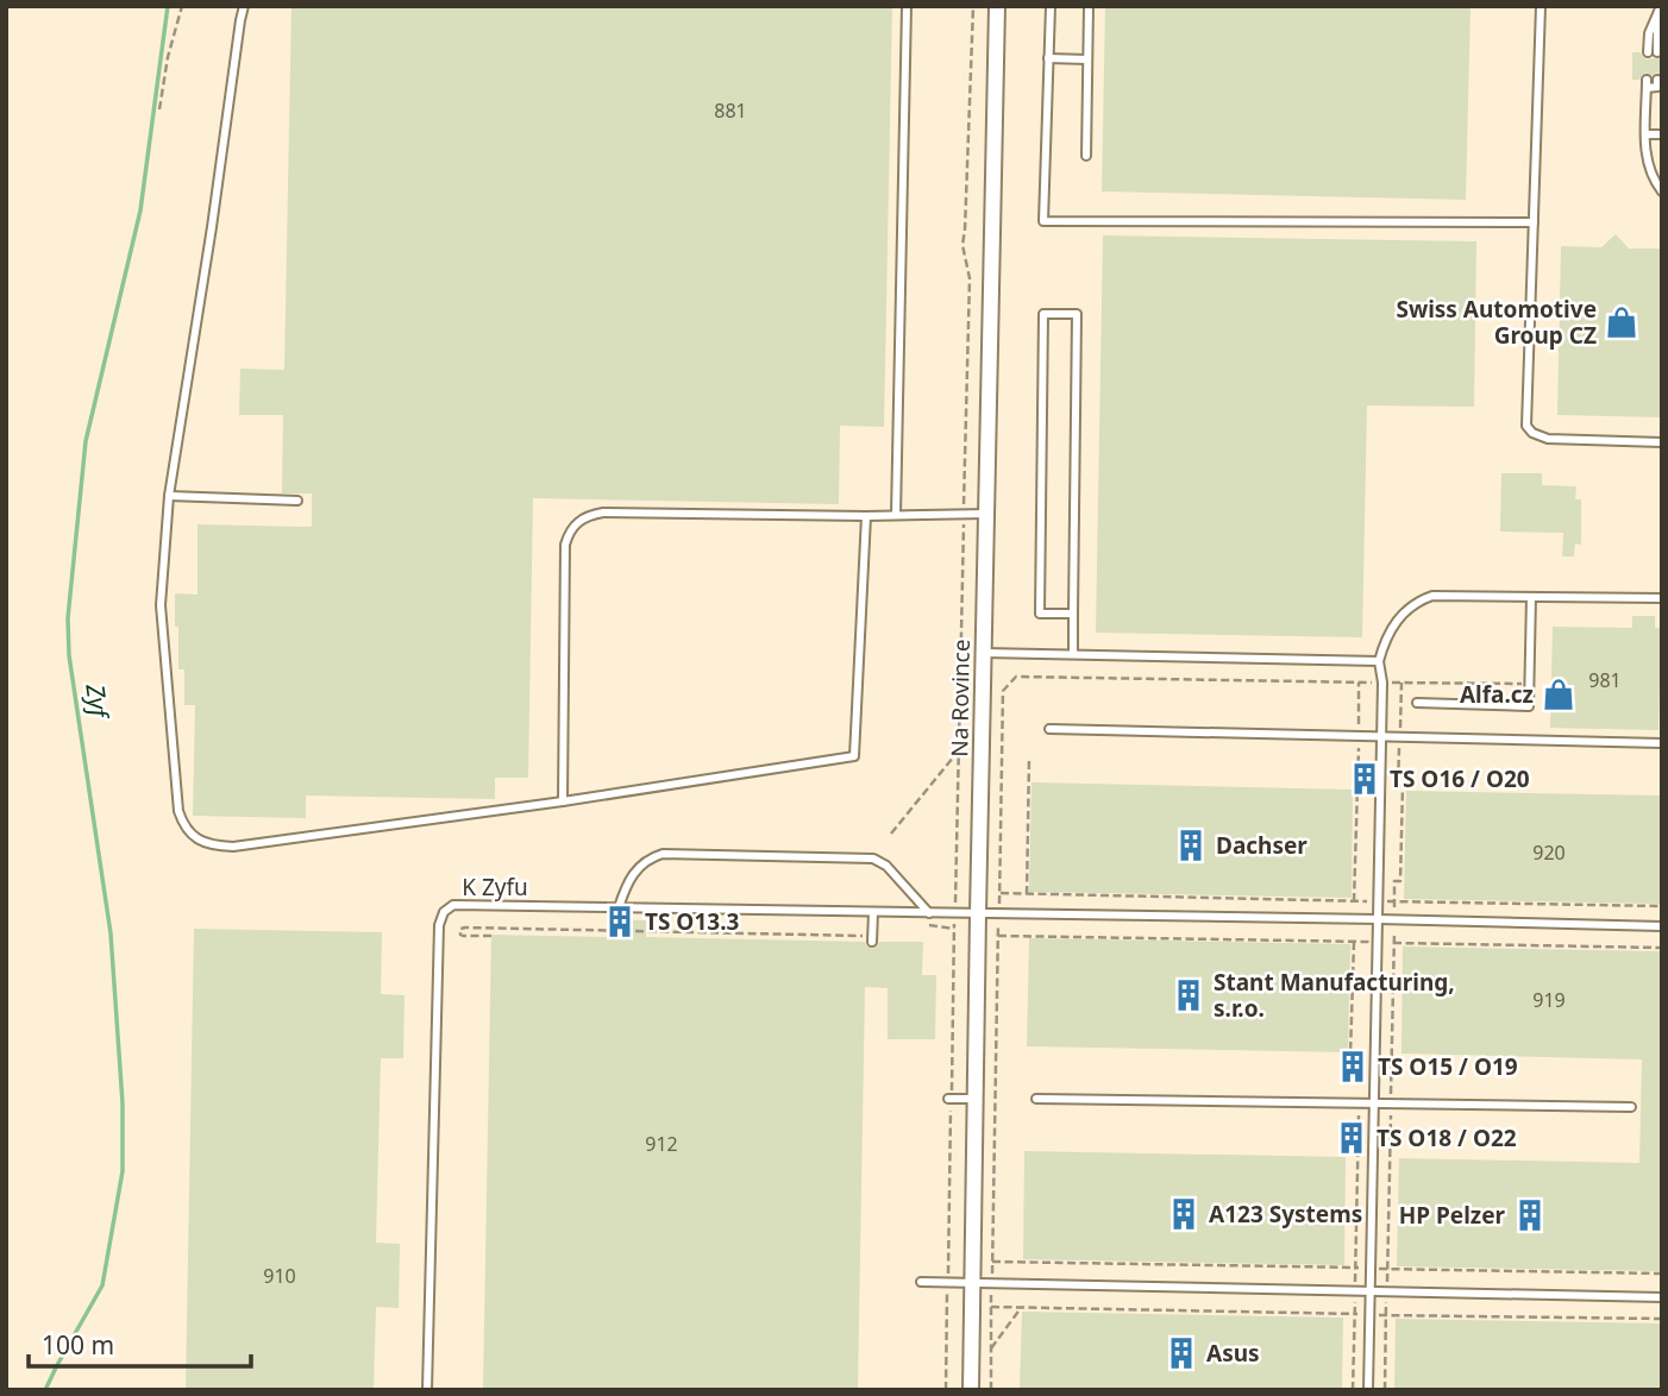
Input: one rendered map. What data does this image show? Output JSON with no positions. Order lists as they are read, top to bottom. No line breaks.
{"streets":{"street":["Na Rovince"],"lane":["K Zyfu"]},"crossings":[["Na Rovince","K Zyfu"]],"water":["Zyf"],"places":{"shop":["Swiss Automotive Group CZ","Alfa.cz"],"building":["TS O16 / O20","Dachser","TS O13.3","Stant Manufacturing, s.r.o.","TS O15 / O19","TS O18 / O22","A123 Systems","HP Pelzer","Asus"]},"house_numbers":["881","981","920","919","912","910"],"scale_bar":"100 m"}
